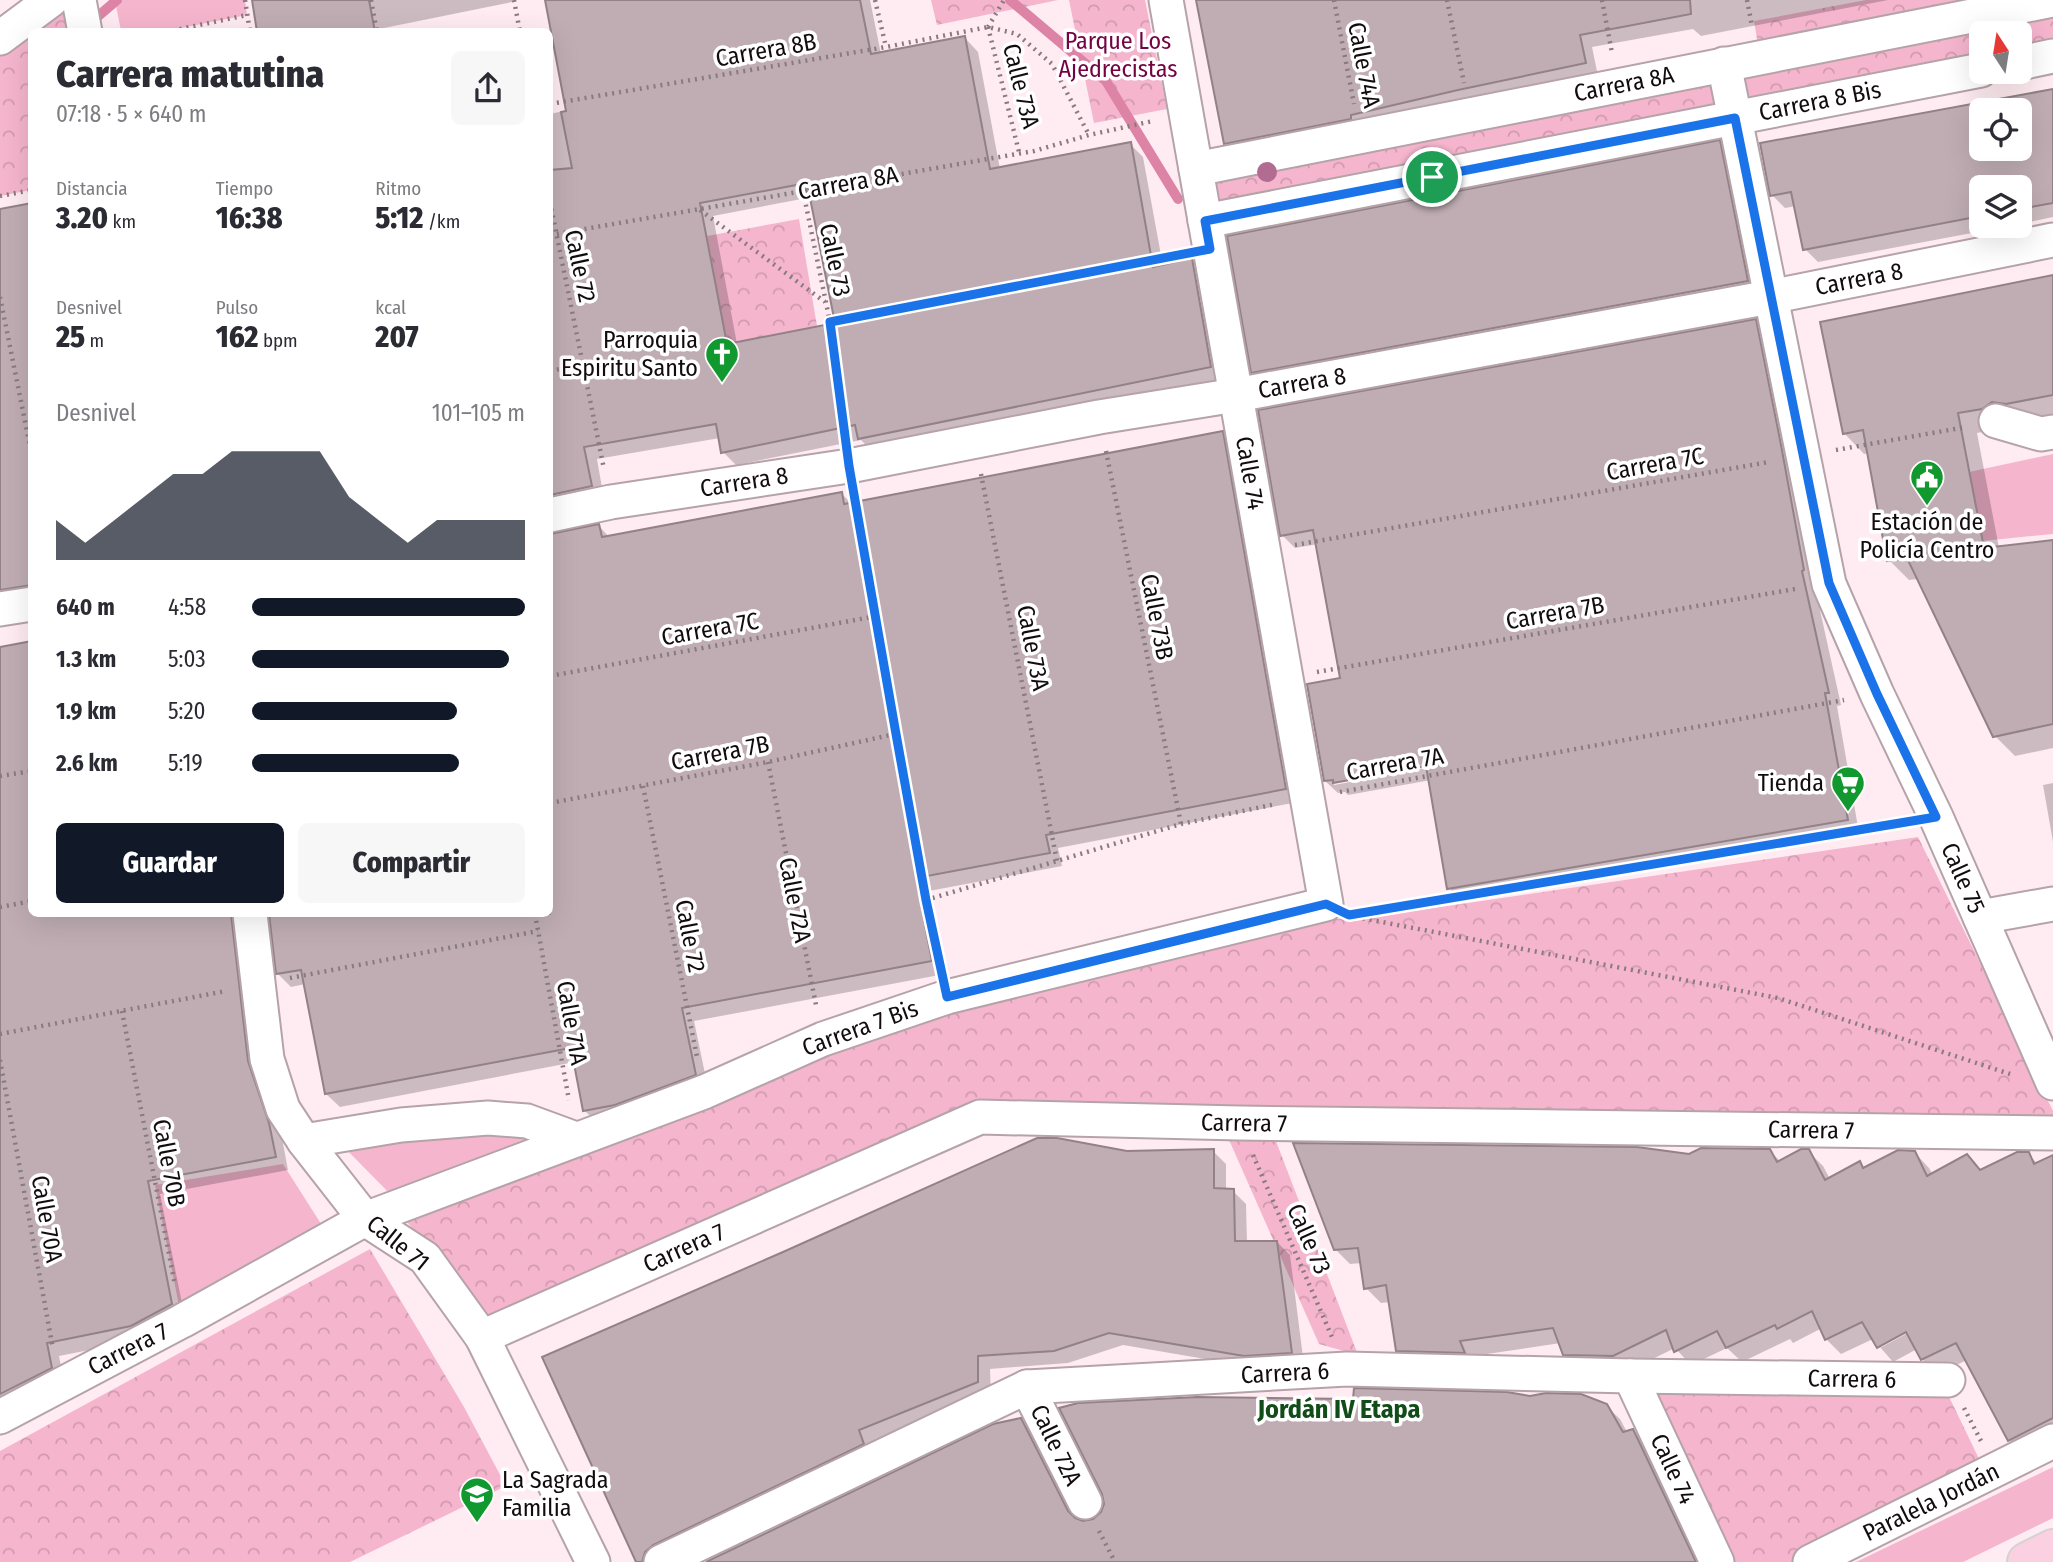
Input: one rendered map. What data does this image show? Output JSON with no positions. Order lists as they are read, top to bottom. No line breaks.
{"streets":{"street":["Carrera 8A","Carrera 8 Bis","Carrera 8","Calle 74","Calle 75","Calle 72A","Carrera 7 Bis","Carrera 7","Calle 71","Carrera 6","Paralela Jordán"],"path":["Carrera 8B","Calle 74A","Calle 73A","Calle 73","Calle 72","Carrera 7C","Carrera 7B","Calle 73B","Carrera 7A","Calle 71A","Calle 70B","Calle 70A"]},"crossings":[["Carrera 8B","Calle 73A"],["Calle 74A","Carrera 8A"],["Carrera 8A","Calle 73A"],["Carrera 8A","Calle 73"],["Carrera 8A","Calle 74"],["Carrera 8A","Calle 75"],["Calle 73A","Carrera 8"],["Calle 73A","Carrera 7A"],["Carrera 8 Bis","Calle 74"],["Carrera 8 Bis","Calle 75"],["Calle 73","Carrera 8"],["Calle 73","Carrera 7C"],["Calle 73","Carrera 7B"],["Calle 73","Carrera 7A"],["Calle 73","Carrera 7 Bis"],["Calle 73","Carrera 7"],["Calle 73","Carrera 6"],["Calle 72","Carrera 8"],["Calle 72","Carrera 7B"],["Calle 72","Carrera 7 Bis"],["Carrera 8","Calle 74"],["Carrera 8","Calle 73B"],["Carrera 8","Calle 75"],["Carrera 7C","Calle 74"],["Carrera 7C","Calle 75"],["Calle 74","Carrera 7B"],["Calle 74","Carrera 7A"],["Calle 74","Carrera 7 Bis"],["Calle 74","Carrera 6"],["Carrera 7B","Calle 75"],["Carrera 7B","Calle 72A"],["Calle 73B","Carrera 7A"],["Carrera 7A","Calle 75"],["Calle 72A","Carrera 7 Bis"],["Calle 72A","Carrera 6"],["Calle 71A","Carrera 7 Bis"],["Carrera 7 Bis","Carrera 7"],["Carrera 7 Bis","Calle 71"],["Carrera 7","Calle 70B"],["Carrera 7","Calle 70A"],["Carrera 7","Calle 71"]],"districts":["Jordán IV Etapa"],"parks":["Parque Los Ajedrecistas"],"places":{"church":["Parroquia Espiritu Santo"],"public building":["Estación de Policía Centro"],"supermarket":["Tienda"],"school or university":["La Sagrada Familia"]},"north":"top","page":{"heading":["Carrera matutina","07:18 · 5 × 640 m"],"stats":[["Distancia","3.20 km"],["Tiempo","16:38"],["Ritmo","5:12 /km"],["Desnivel","25 m"],["Pulso","162 bpm"],["kcal","207"]],"chart":["Desnivel","101–105 m"],"list":[{"name":"640 m","note":"4:58"},{"name":"1.3 km","note":"5:03"},{"name":"1.9 km","note":"5:20"},{"name":"2.6 km","note":"5:19"}],"buttons":["Guardar","Compartir"]}}
